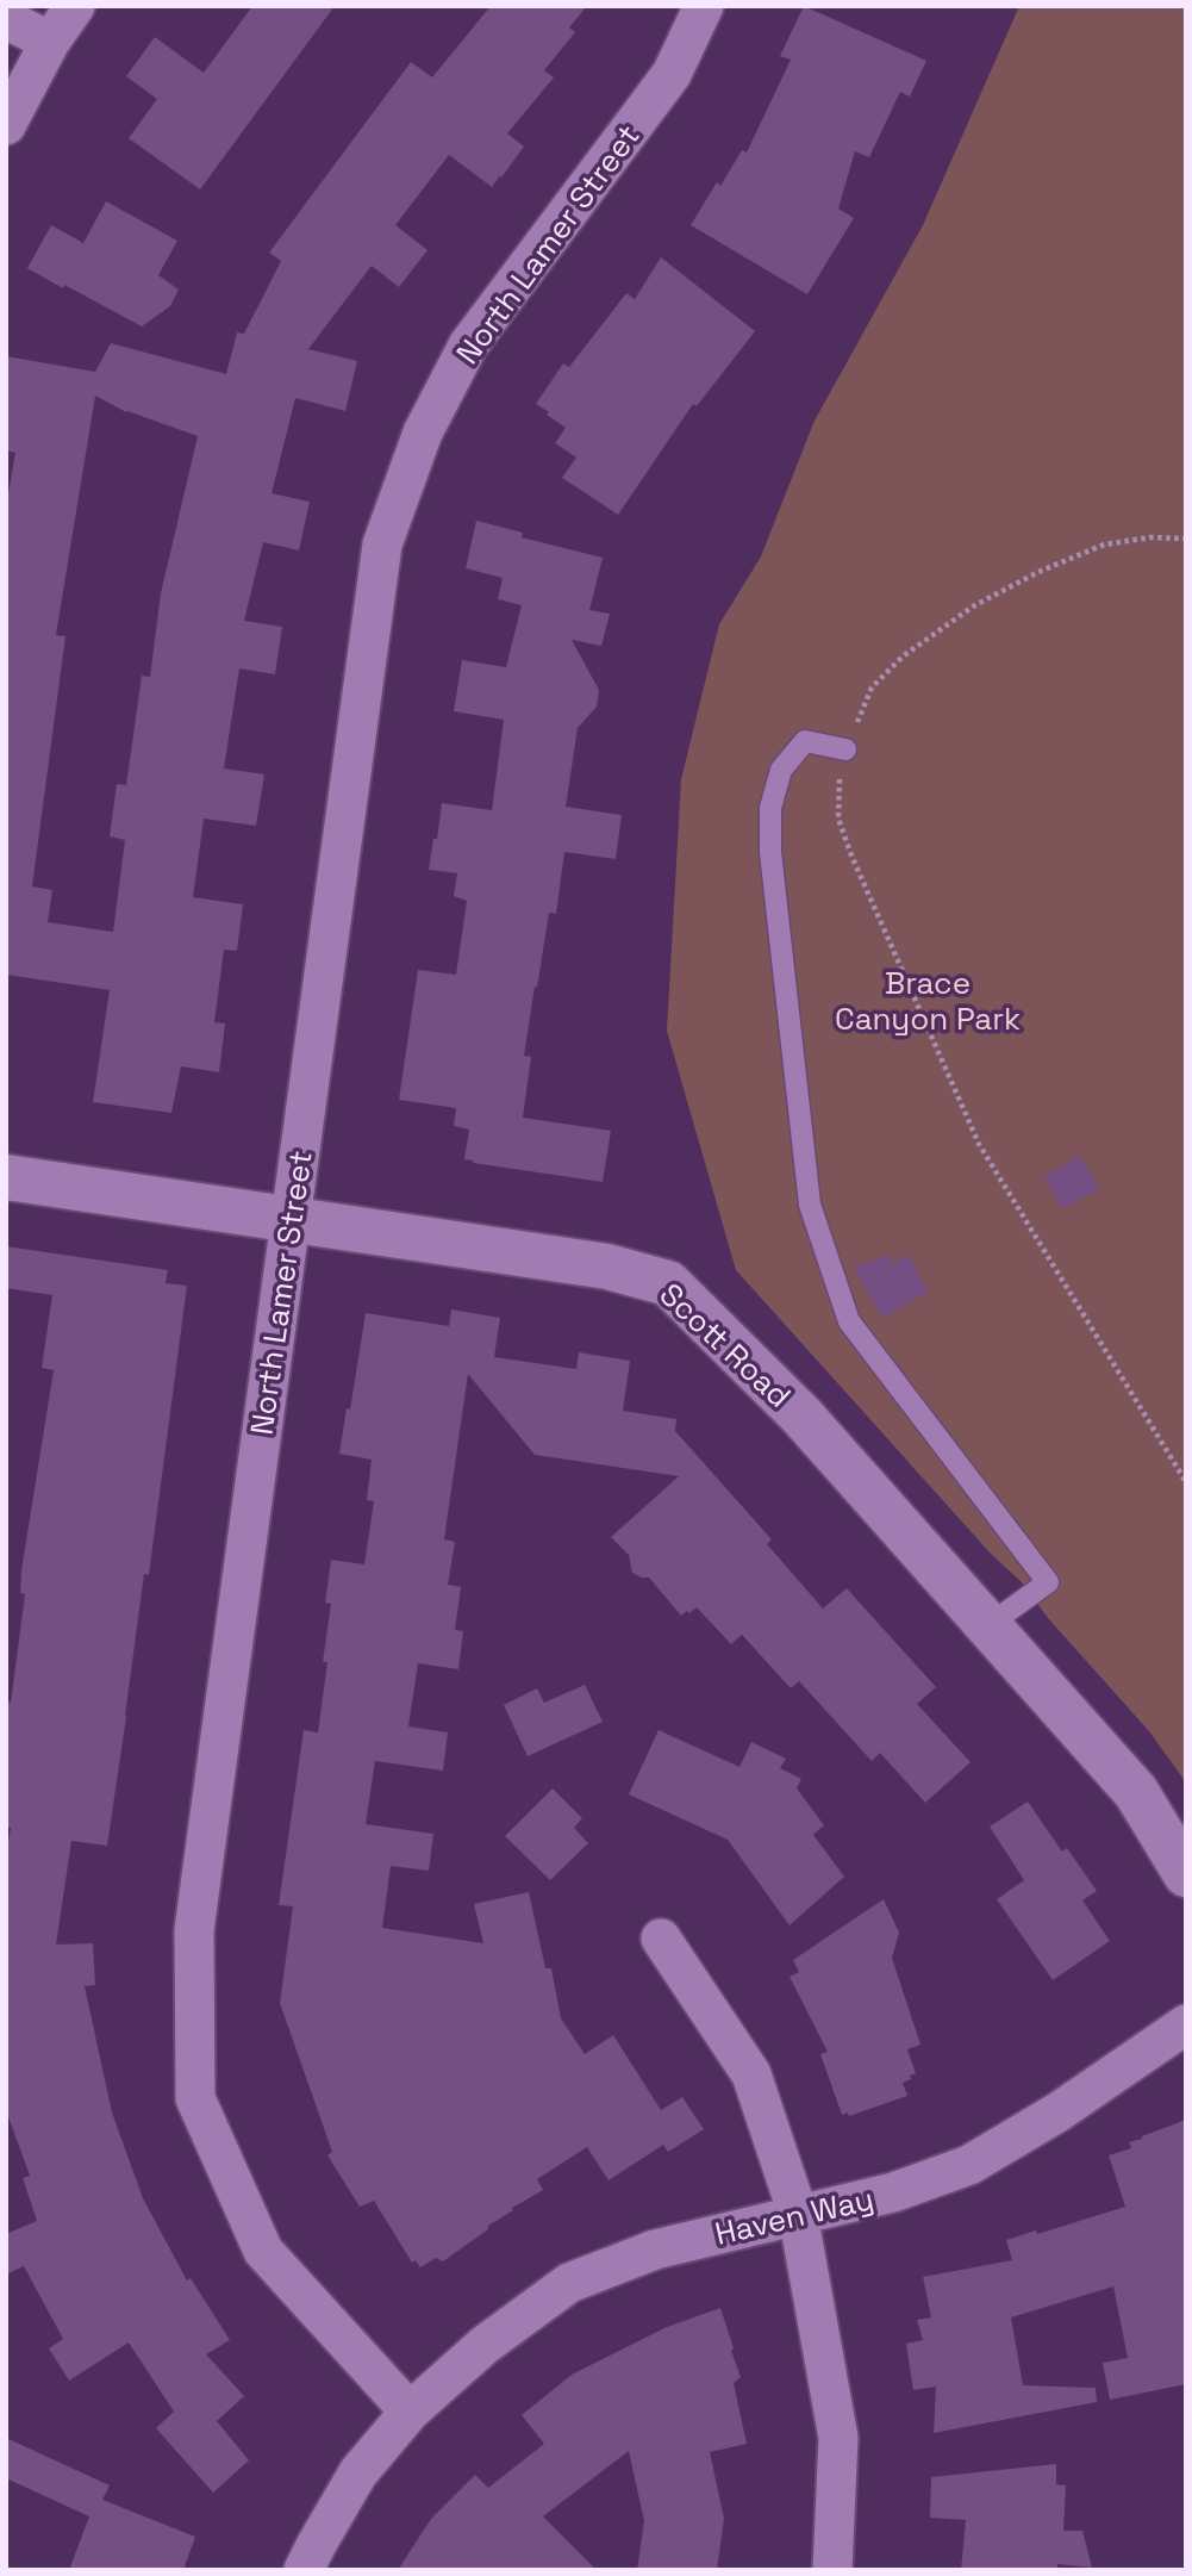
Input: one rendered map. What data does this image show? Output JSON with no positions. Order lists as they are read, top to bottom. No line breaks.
{"streets":{"street":["North Lamer Street","Scott Road","Haven Way"]},"crossings":[["North Lamer Street","Scott Road"],["North Lamer Street","Haven Way"]],"parks":["Brace Canyon Park"]}
